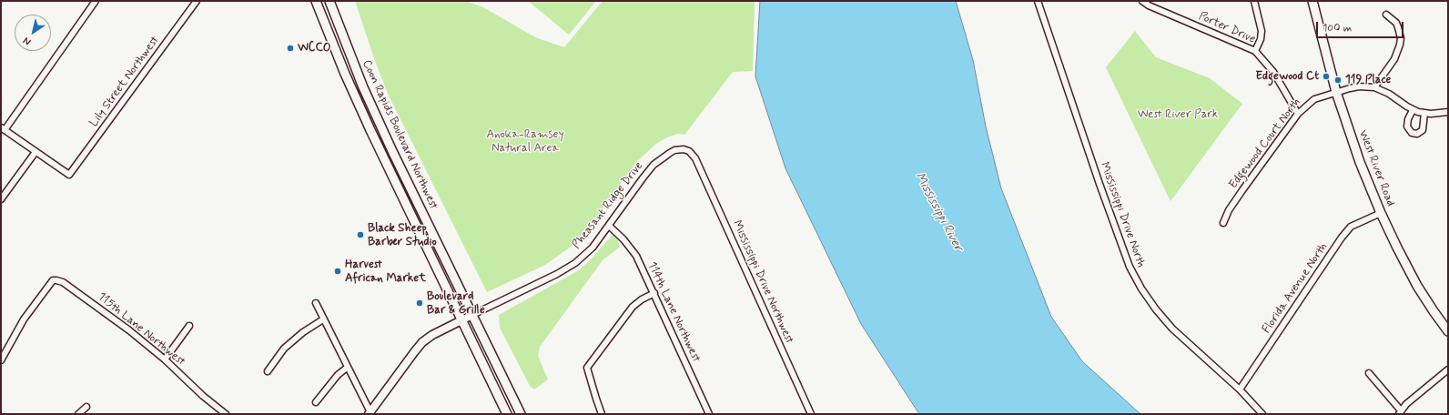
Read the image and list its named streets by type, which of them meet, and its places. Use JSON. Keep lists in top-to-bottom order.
{
  "streets": {
    "main road": ["Coon Rapids Boulevard Northwest", "West River Road"],
    "street": [
      "Porter Drive",
      "Lily Street Northwest",
      "Edgewood Court North",
      "Pheasant Ridge Drive",
      "Mississippi Drive North",
      "Mississippi Drive Northwest",
      "Florida Avenue North",
      "114th Lane Northwest",
      "115th Lane Northwest"
    ]
  },
  "crossings": [
    ["Porter Drive", "Edgewood Court North"],
    ["Coon Rapids Boulevard Northwest", "Pheasant Ridge Drive"],
    ["Edgewood Court North", "West River Road"],
    ["West River Road", "Florida Avenue North"],
    ["Pheasant Ridge Drive", "Mississippi Drive Northwest"],
    ["Pheasant Ridge Drive", "114th Lane Northwest"],
    ["Mississippi Drive North", "Florida Avenue North"]
  ],
  "water": ["Mississippi River"],
  "parks": ["West River Park", "Anoka-Ramsey Natural Area"],
  "places": [
    "WCCO",
    "Edgewood Ct",
    "119 Place",
    "Black Sheep Barber Studio",
    "Harvest African Market",
    "Boulevard Bar & Grille"
  ],
  "scale_bar": "100 m",
  "north": "bottom left"
}
